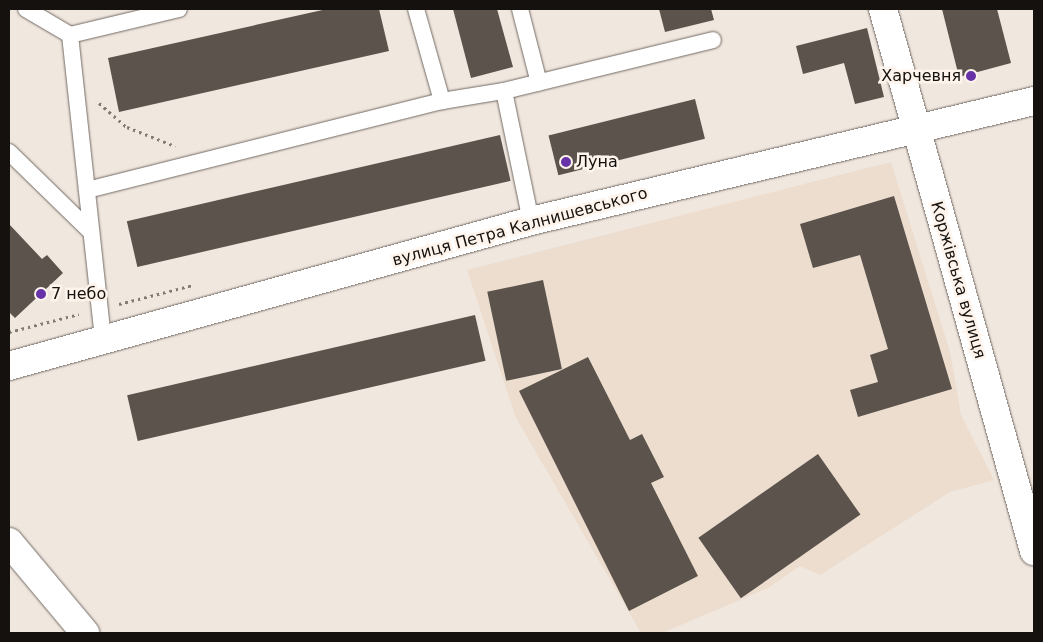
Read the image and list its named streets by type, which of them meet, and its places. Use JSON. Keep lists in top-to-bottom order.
{
  "streets": {
    "street": ["вулиця Петра Калнишевського", "Коржівська вулиця"]
  },
  "crossings": [
    ["вулиця Петра Калнишевського", "Коржівська вулиця"]
  ],
  "places": ["Харчевня", "Луна", "7 небо"]
}
